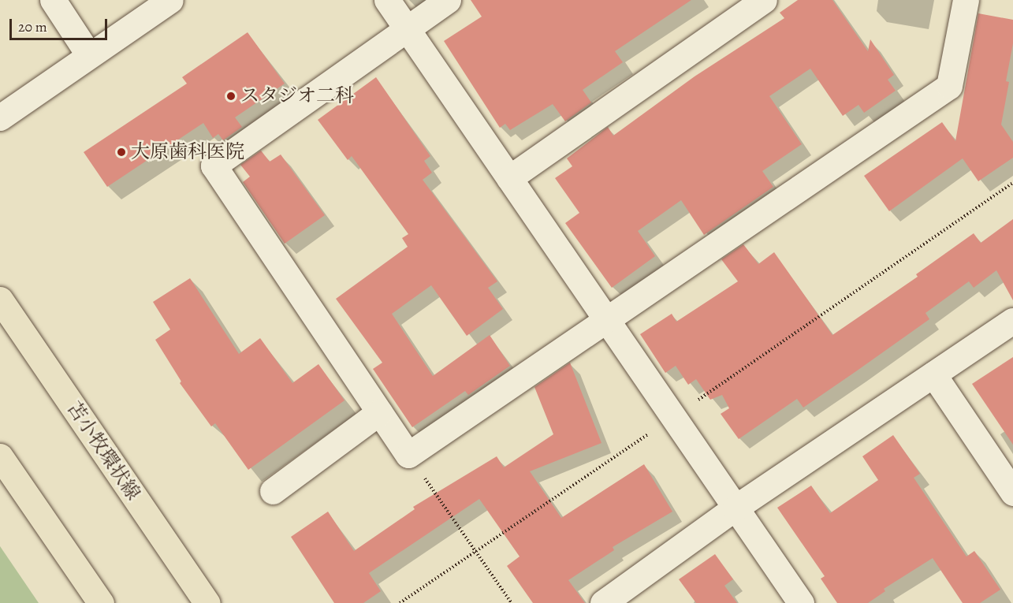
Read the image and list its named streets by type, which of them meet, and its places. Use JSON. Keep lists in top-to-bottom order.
{
  "streets": {
    "main road": ["苫小牧環状線"]
  },
  "places": ["スタジオ二科", "大原歯科医院"],
  "scale_bar": "20 m"
}
